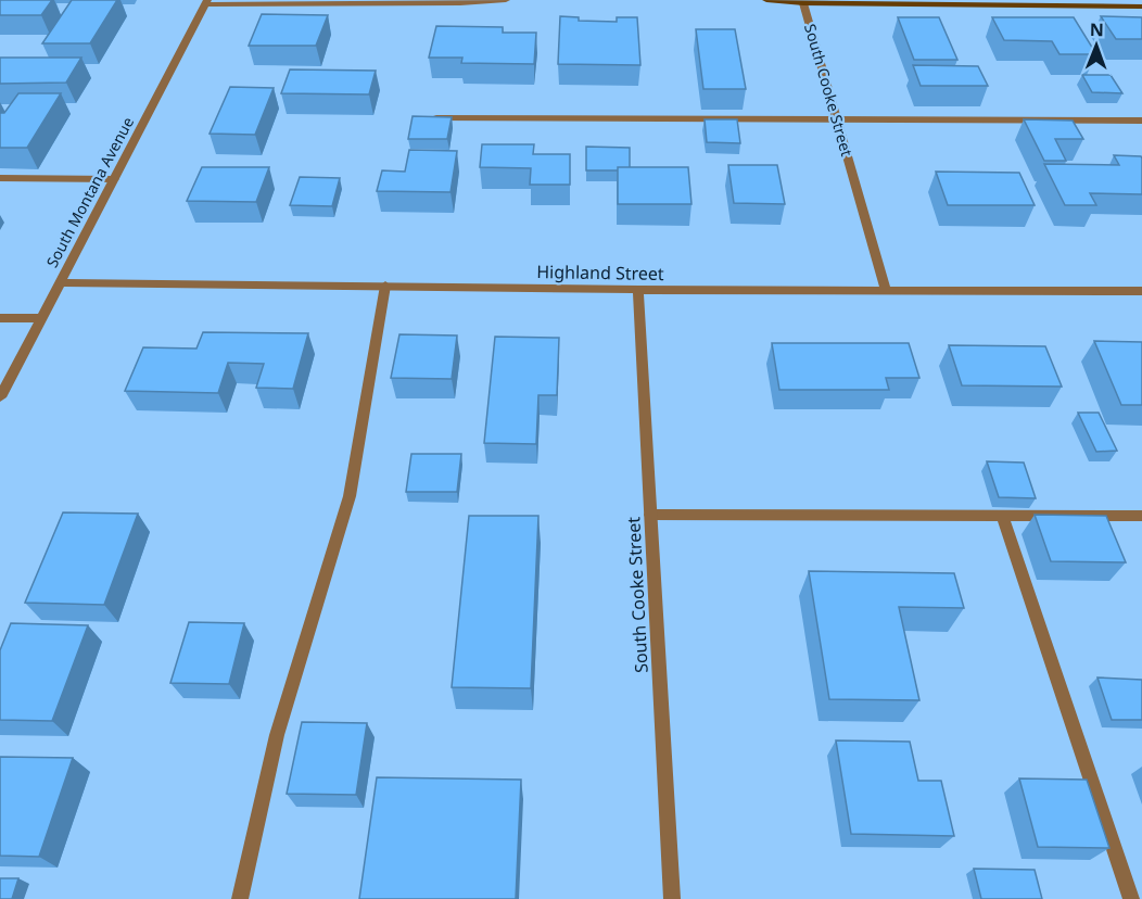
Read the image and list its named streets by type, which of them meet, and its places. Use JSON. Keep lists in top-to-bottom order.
{
  "streets": {
    "street": ["South Cooke Street", "South Montana Avenue", "Highland Street"]
  },
  "crossings": [
    ["South Cooke Street", "Highland Street"],
    ["South Montana Avenue", "Highland Street"]
  ],
  "north": "top"
}
